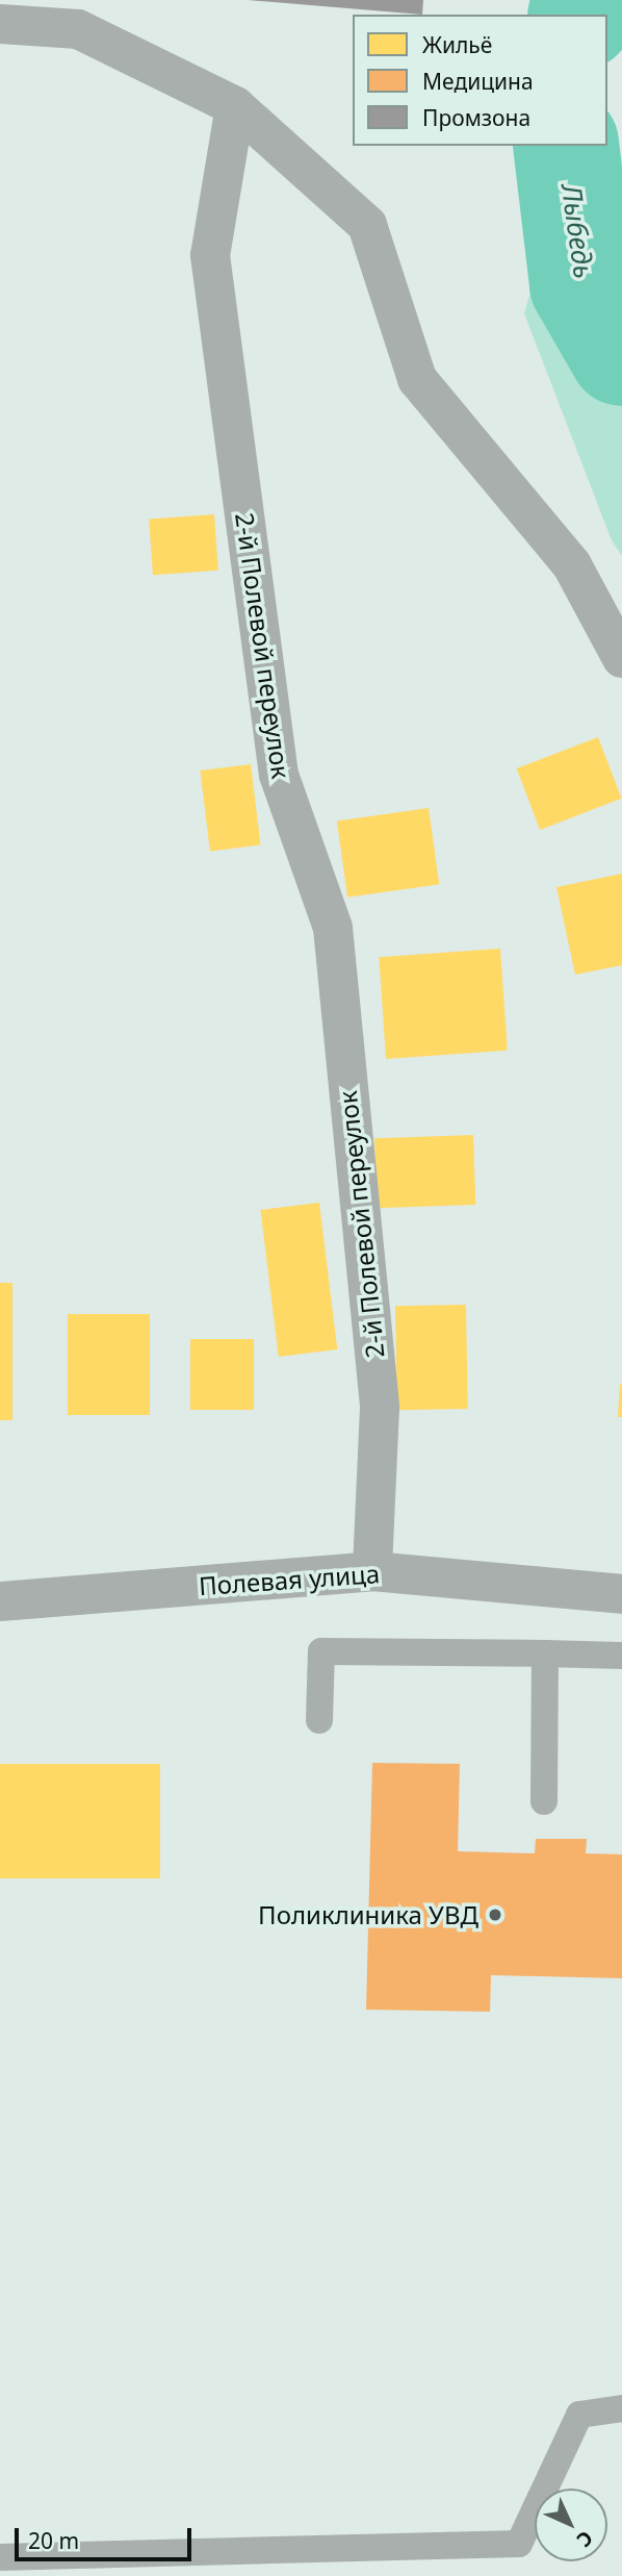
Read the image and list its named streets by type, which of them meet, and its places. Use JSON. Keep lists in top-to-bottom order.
{
  "streets": {
    "street": ["2-й Полевой переулок", "Полевая улица"]
  },
  "crossings": [
    ["2-й Полевой переулок", "Полевая улица"]
  ],
  "water": ["Лыбедь"],
  "places": ["Поликлиника УВД"],
  "legend": ["Жильё", "Медицина", "Промзона"],
  "scale_bar": "20 m",
  "north": "bottom right"
}
